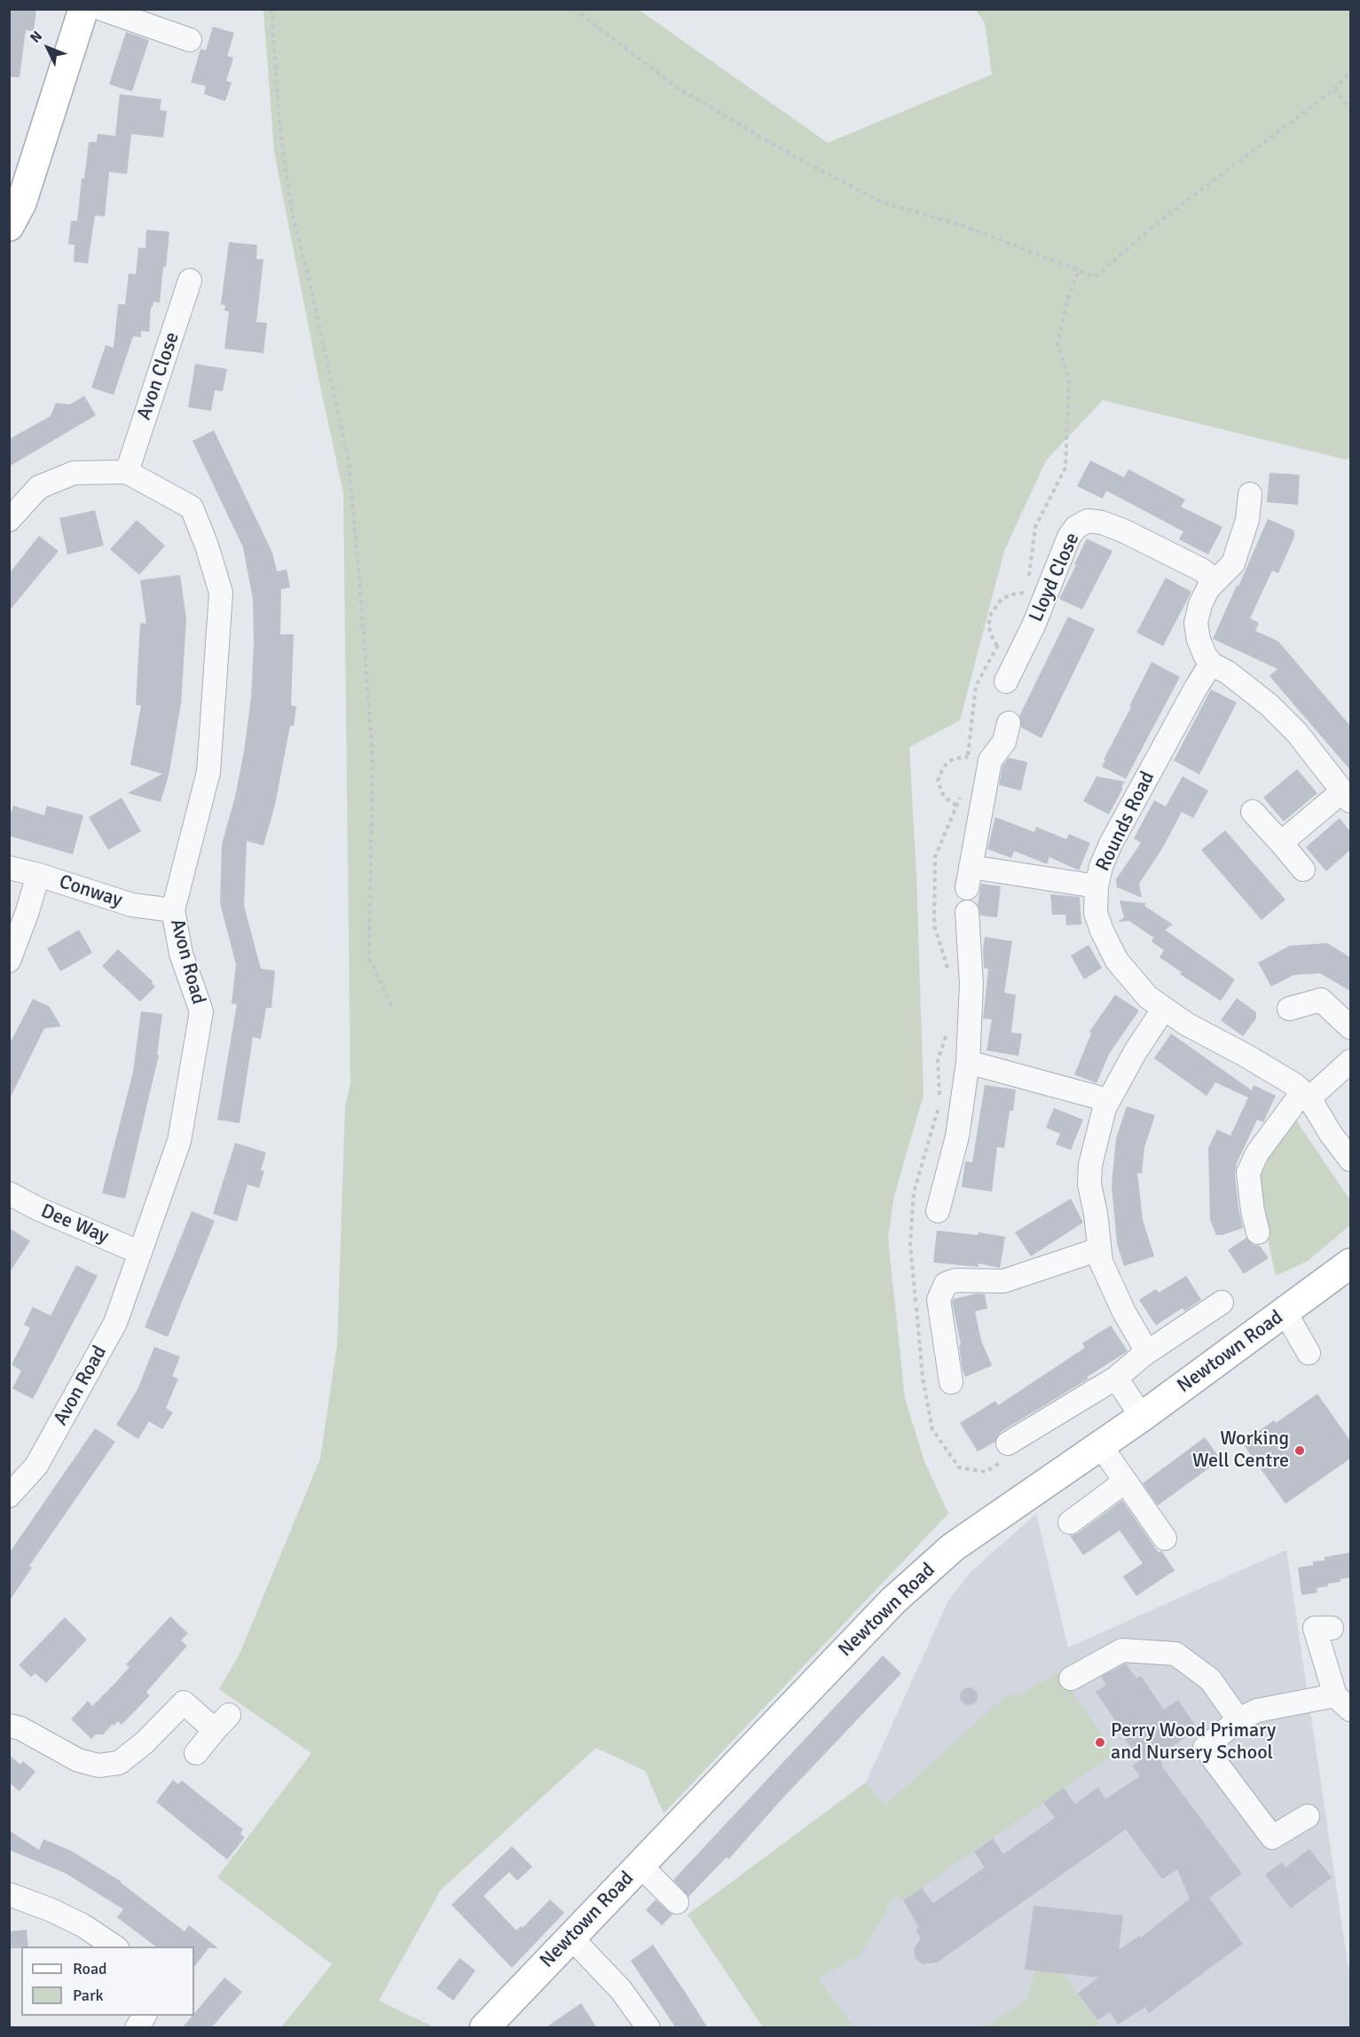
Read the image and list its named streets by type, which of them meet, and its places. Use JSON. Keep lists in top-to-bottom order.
{
  "streets": {
    "main road": ["Newtown Road"],
    "street": [
      "Avon Close",
      "Lloyd Close",
      "Rounds Road",
      "Conway",
      "Avon Road",
      "Dee Way"
    ]
  },
  "crossings": [
    ["Avon Close", "Avon Road"],
    ["Conway", "Avon Road"],
    ["Avon Road", "Dee Way"]
  ],
  "places": ["Working Well Centre", "Perry Wood Primary and Nursery School"],
  "legend": ["Road", "Park"],
  "north": "top left"
}
